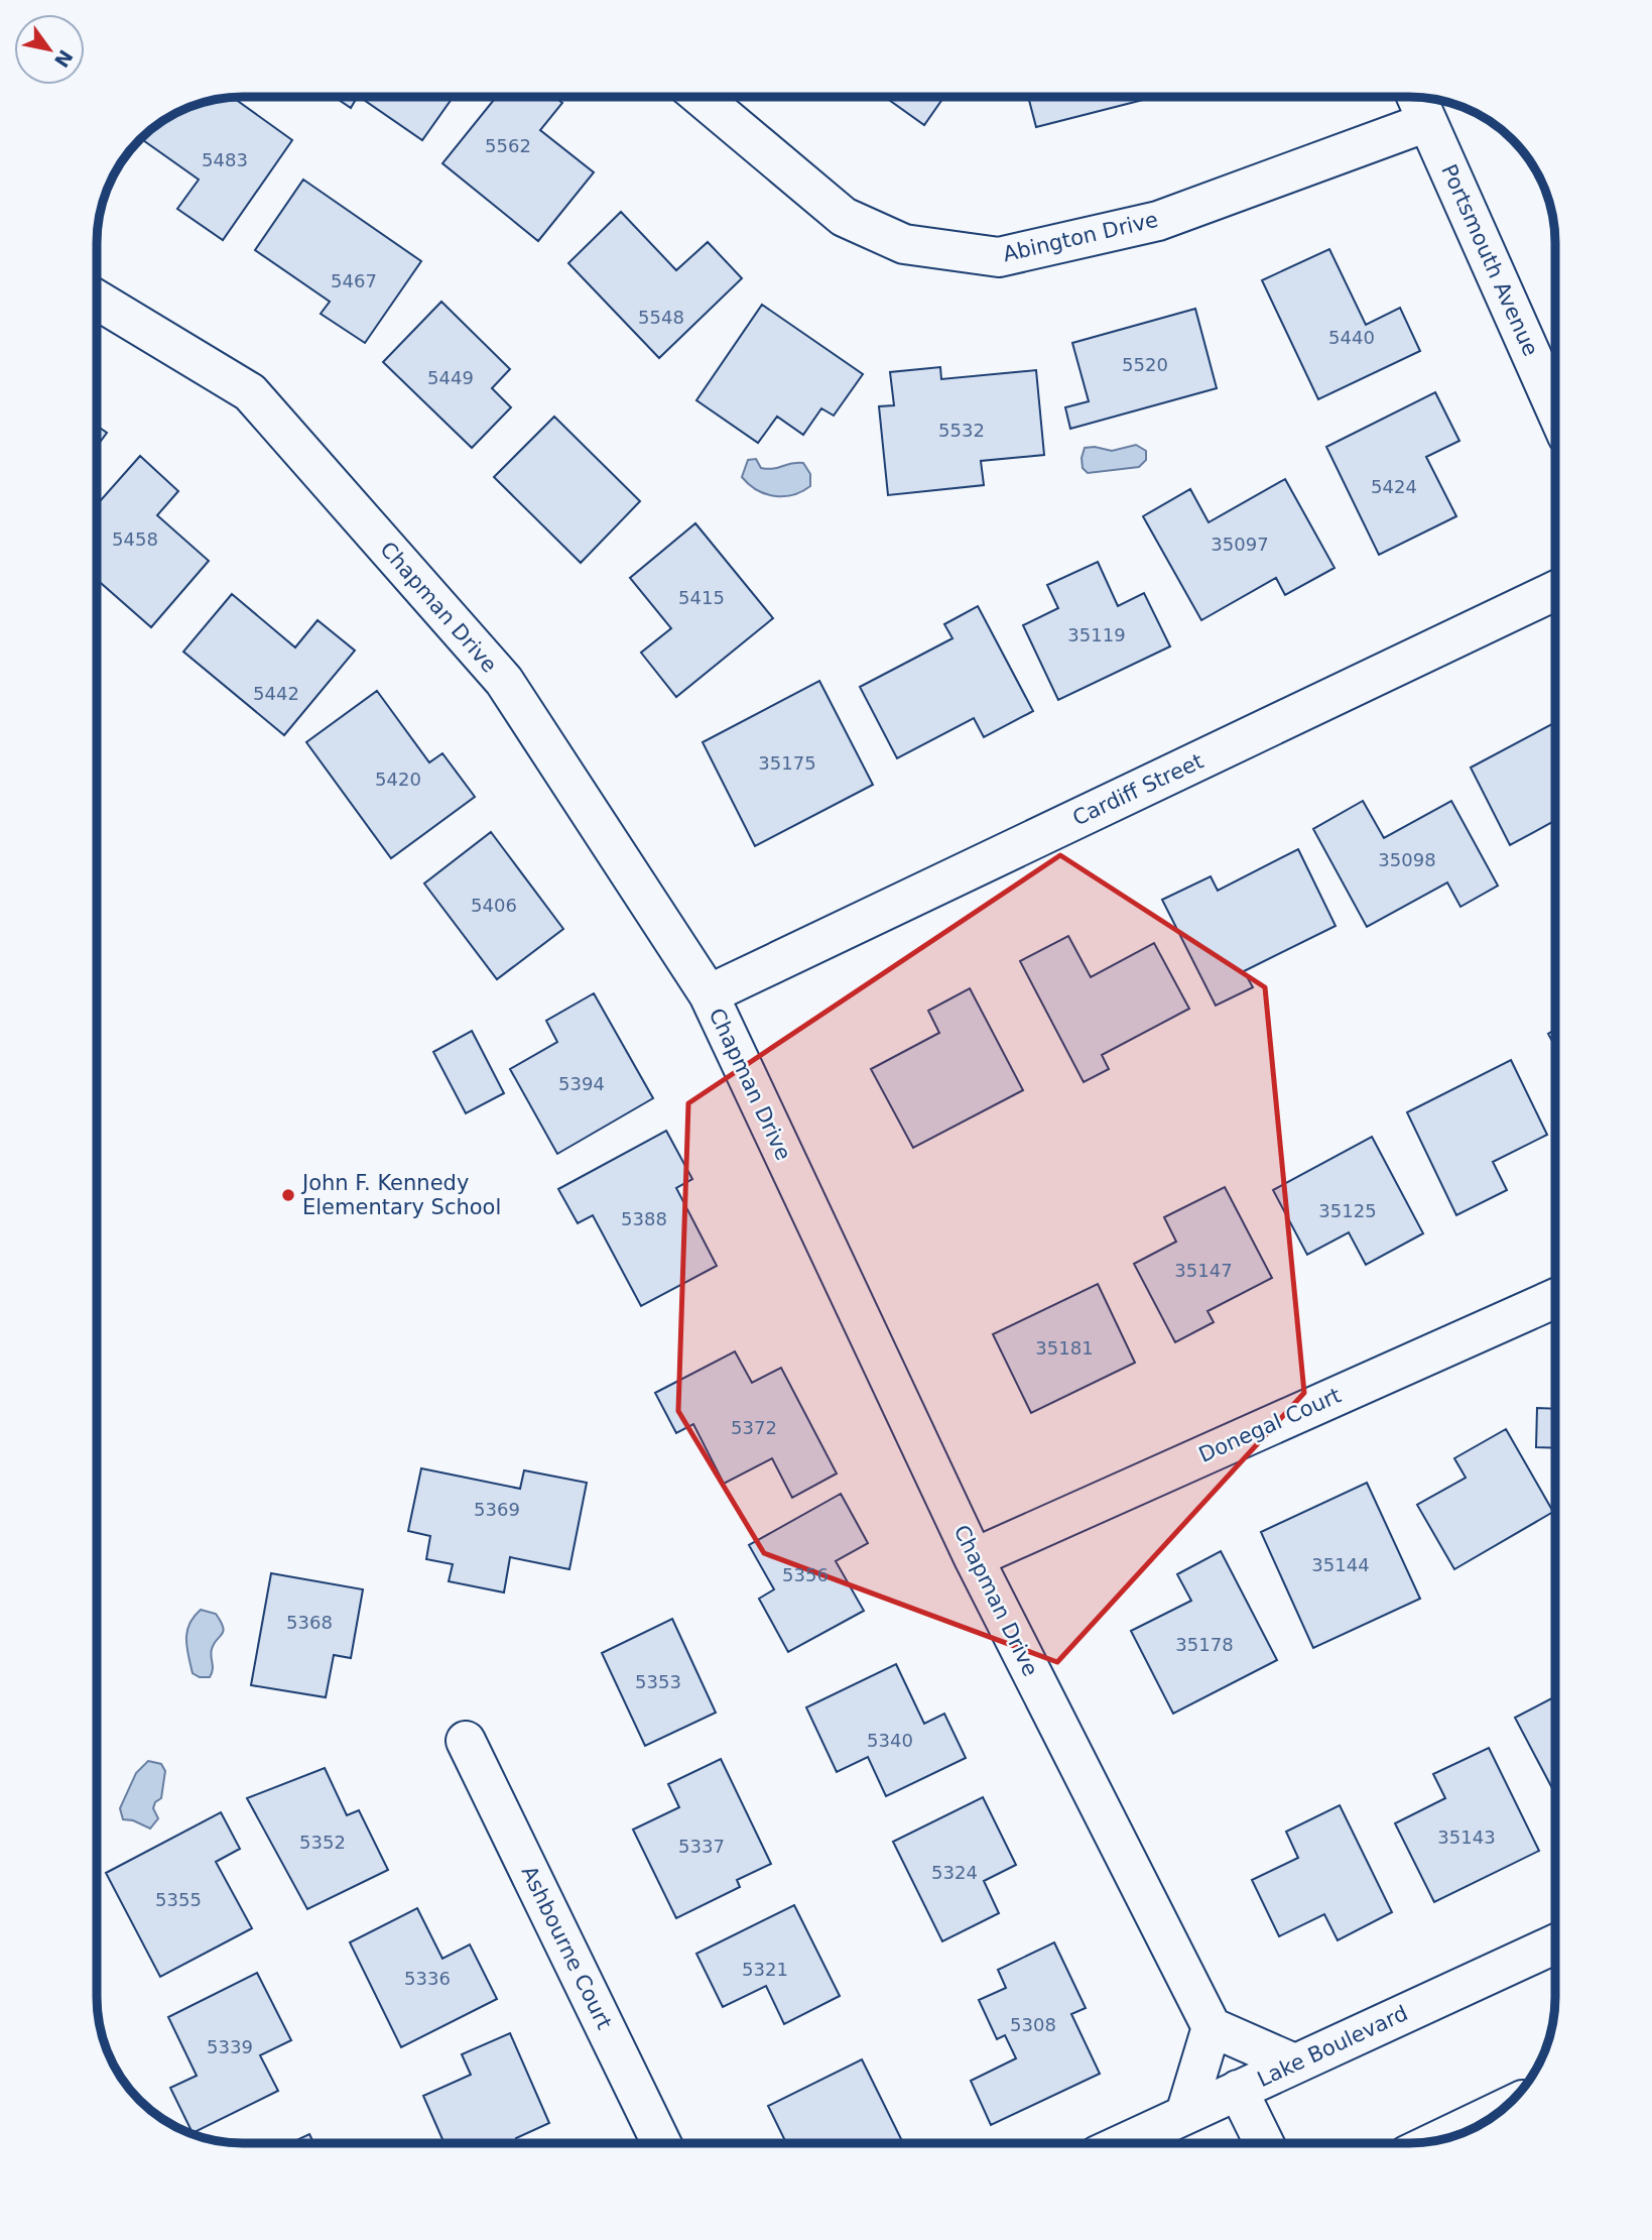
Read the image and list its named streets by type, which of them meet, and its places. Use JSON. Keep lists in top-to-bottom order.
{
  "streets": {
    "street": [
      "Abington Drive",
      "Portsmouth Avenue",
      "Chapman Drive",
      "Cardiff Street",
      "Donegal Court",
      "Ashbourne Court",
      "Lake Boulevard"
    ]
  },
  "crossings": [
    ["Abington Drive", "Portsmouth Avenue"],
    ["Chapman Drive", "Cardiff Street"],
    ["Chapman Drive", "Donegal Court"]
  ],
  "places": ["John F. Kennedy Elementary School"],
  "house_numbers": [
    "5562",
    "5483",
    "5467",
    "5548",
    "5440",
    "5520",
    "5449",
    "5532",
    "5424",
    "5458",
    "35097",
    "5415",
    "35119",
    "5442",
    "35175",
    "5420",
    "35098",
    "5406",
    "5394",
    "35125",
    "5388",
    "35147",
    "35181",
    "5372",
    "5369",
    "35144",
    "5356",
    "5368",
    "35178",
    "5353",
    "5340",
    "35143",
    "5352",
    "5337",
    "5324",
    "5355",
    "5321",
    "5336",
    "5308",
    "5339"
  ],
  "north": "bottom right"
}
